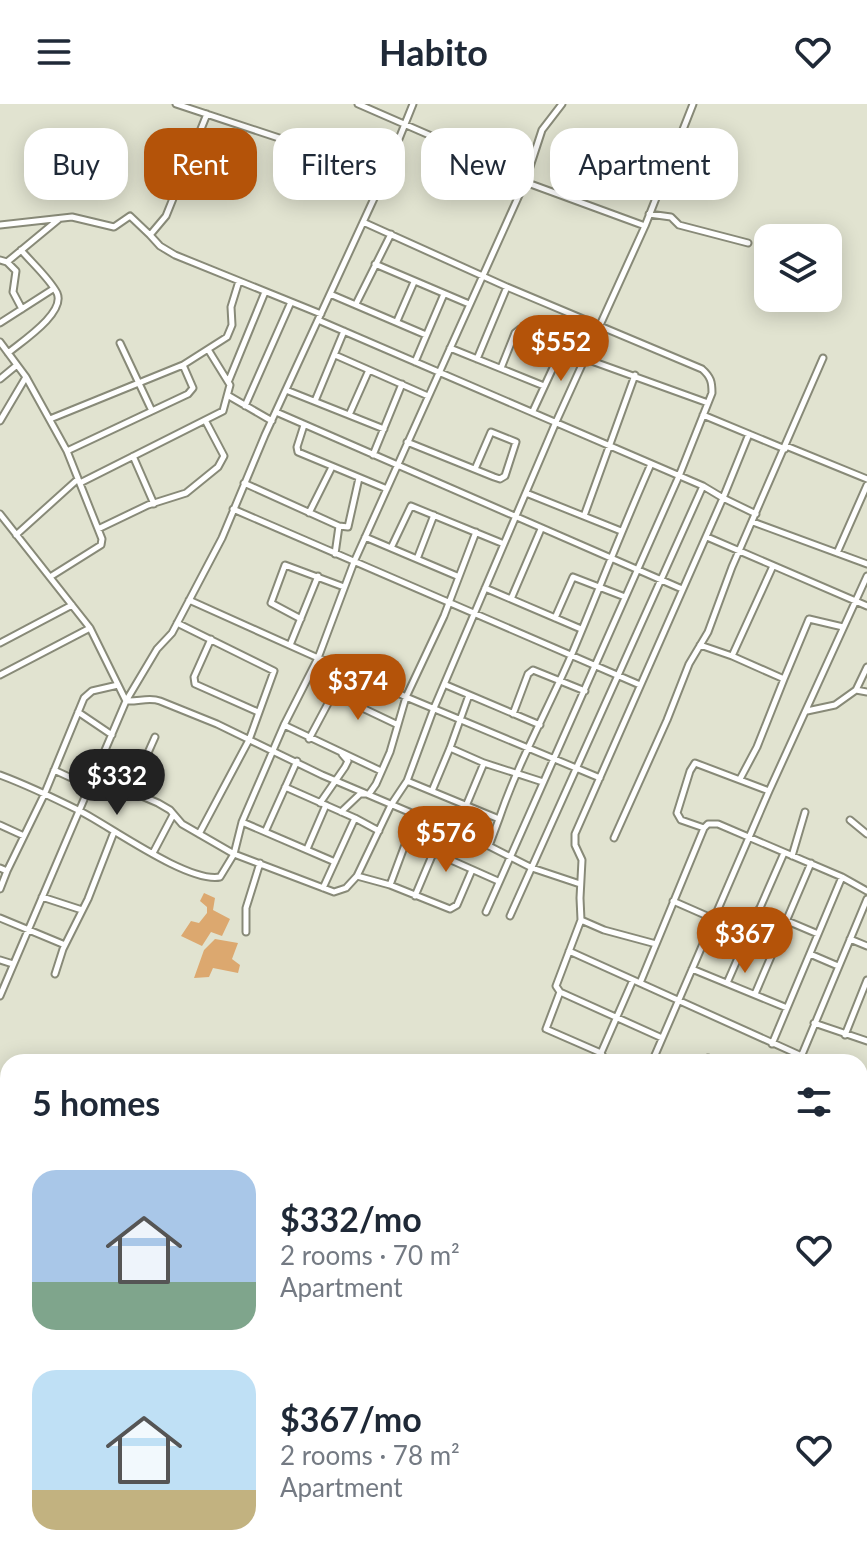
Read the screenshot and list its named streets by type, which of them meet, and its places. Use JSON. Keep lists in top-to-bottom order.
{
  "page": {
    "header": "Habito",
    "chip": [
      "Buy",
      "Rent",
      "Filters",
      "New",
      "Apartment"
    ],
    "price": [
      "$552",
      "$374",
      "$332",
      "$576",
      "$367"
    ],
    "heading": "5 homes",
    "list": [
      {
        "name": "$332/mo",
        "note": "2 rooms · 70 m² · Apartment"
      },
      {
        "name": "$367/mo",
        "note": "2 rooms · 78 m² · Apartment"
      }
    ]
  }
}
